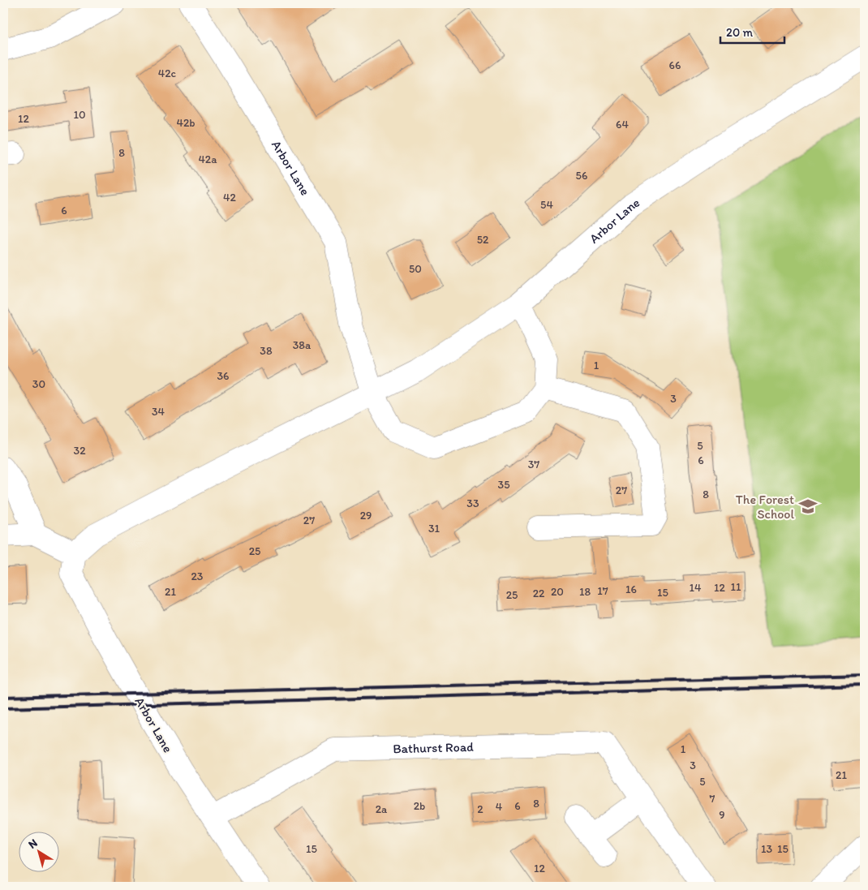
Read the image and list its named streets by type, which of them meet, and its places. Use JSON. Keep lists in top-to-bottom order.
{
  "streets": {
    "street": ["Arbor Lane", "Bathurst Road"]
  },
  "crossings": [
    ["Arbor Lane", "Bathurst Road"]
  ],
  "places": {
    "school or university": ["The Forest School"]
  },
  "house_numbers": [
    "66",
    "42c",
    "10",
    "12",
    "42b",
    "64",
    "8",
    "42a",
    "56",
    "42",
    "54",
    "6",
    "52",
    "50",
    "38a",
    "38",
    "1",
    "36",
    "30",
    "3",
    "34",
    "5",
    "32",
    "6",
    "37",
    "35",
    "27",
    "8",
    "33",
    "29",
    "27",
    "31",
    "25",
    "23",
    "11",
    "14",
    "12",
    "16",
    "17",
    "21",
    "20",
    "18",
    "15",
    "22",
    "25",
    "1",
    "3",
    "21",
    "5",
    "7",
    "8",
    "2b",
    "6",
    "4",
    "2a",
    "2",
    "9",
    "15",
    "13",
    "15",
    "12"
  ],
  "scale_bar": "20 m",
  "north": "top left"
}
